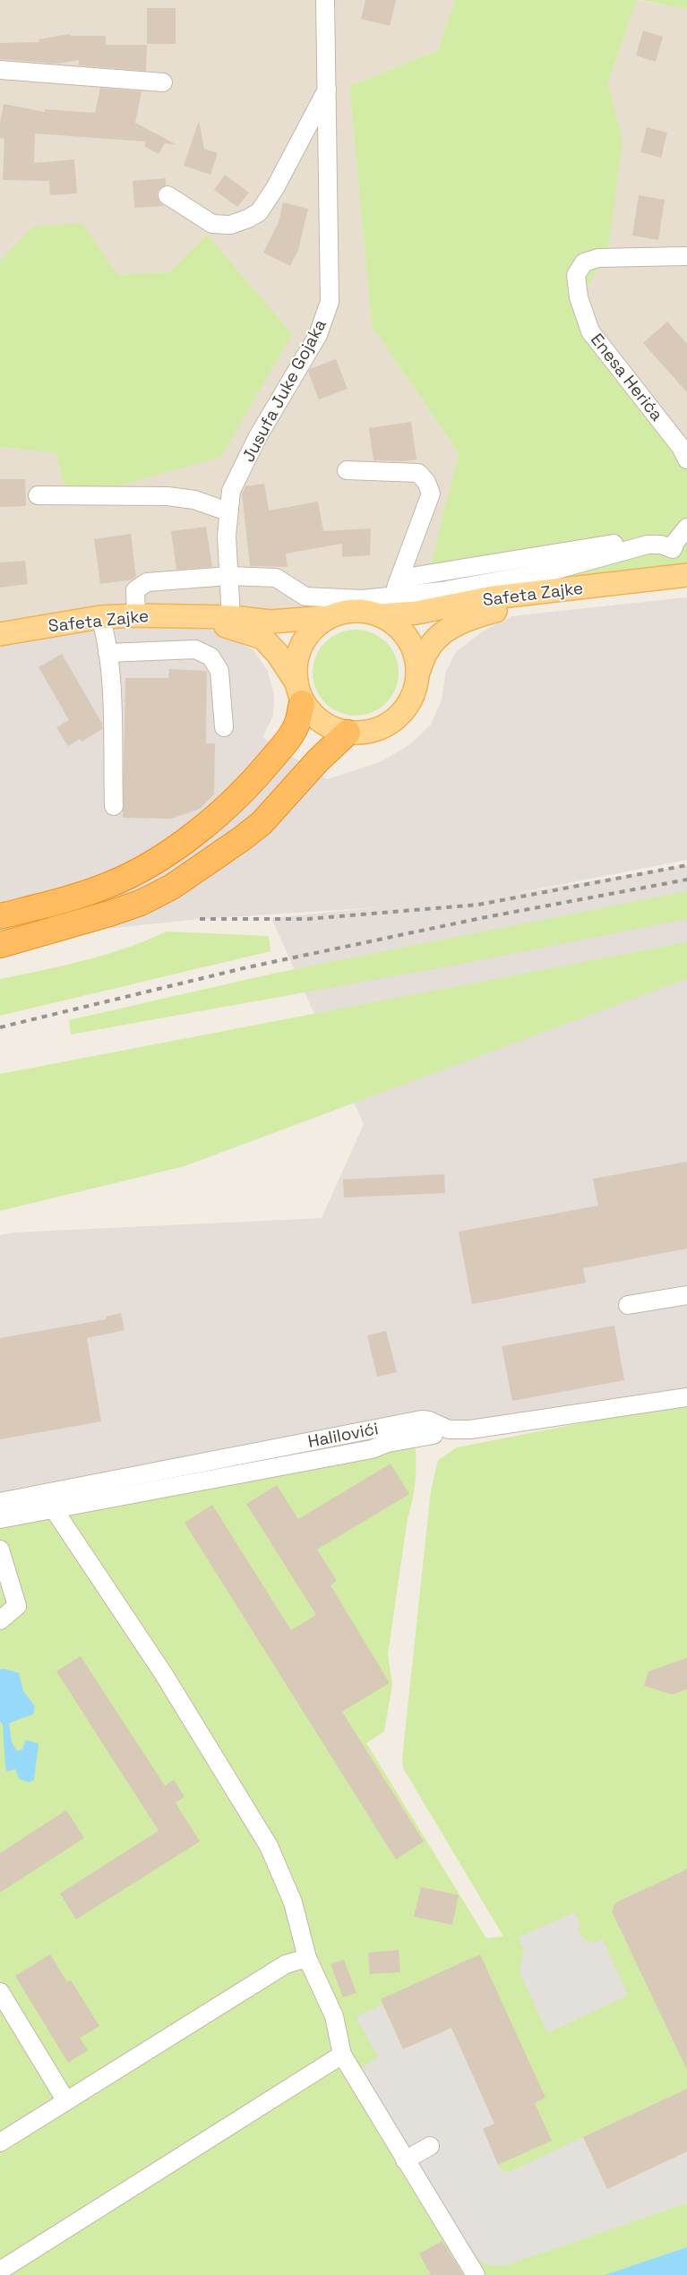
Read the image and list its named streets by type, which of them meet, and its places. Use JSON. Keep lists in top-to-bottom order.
{
  "streets": {
    "main road": ["Safeta Zajke"],
    "street": ["Enesa Herića", "Jusufa Juke Gojaka", "Halilovići"]
  },
  "crossings": [
    ["Jusufa Juke Gojaka", "Safeta Zajke"]
  ]
}
